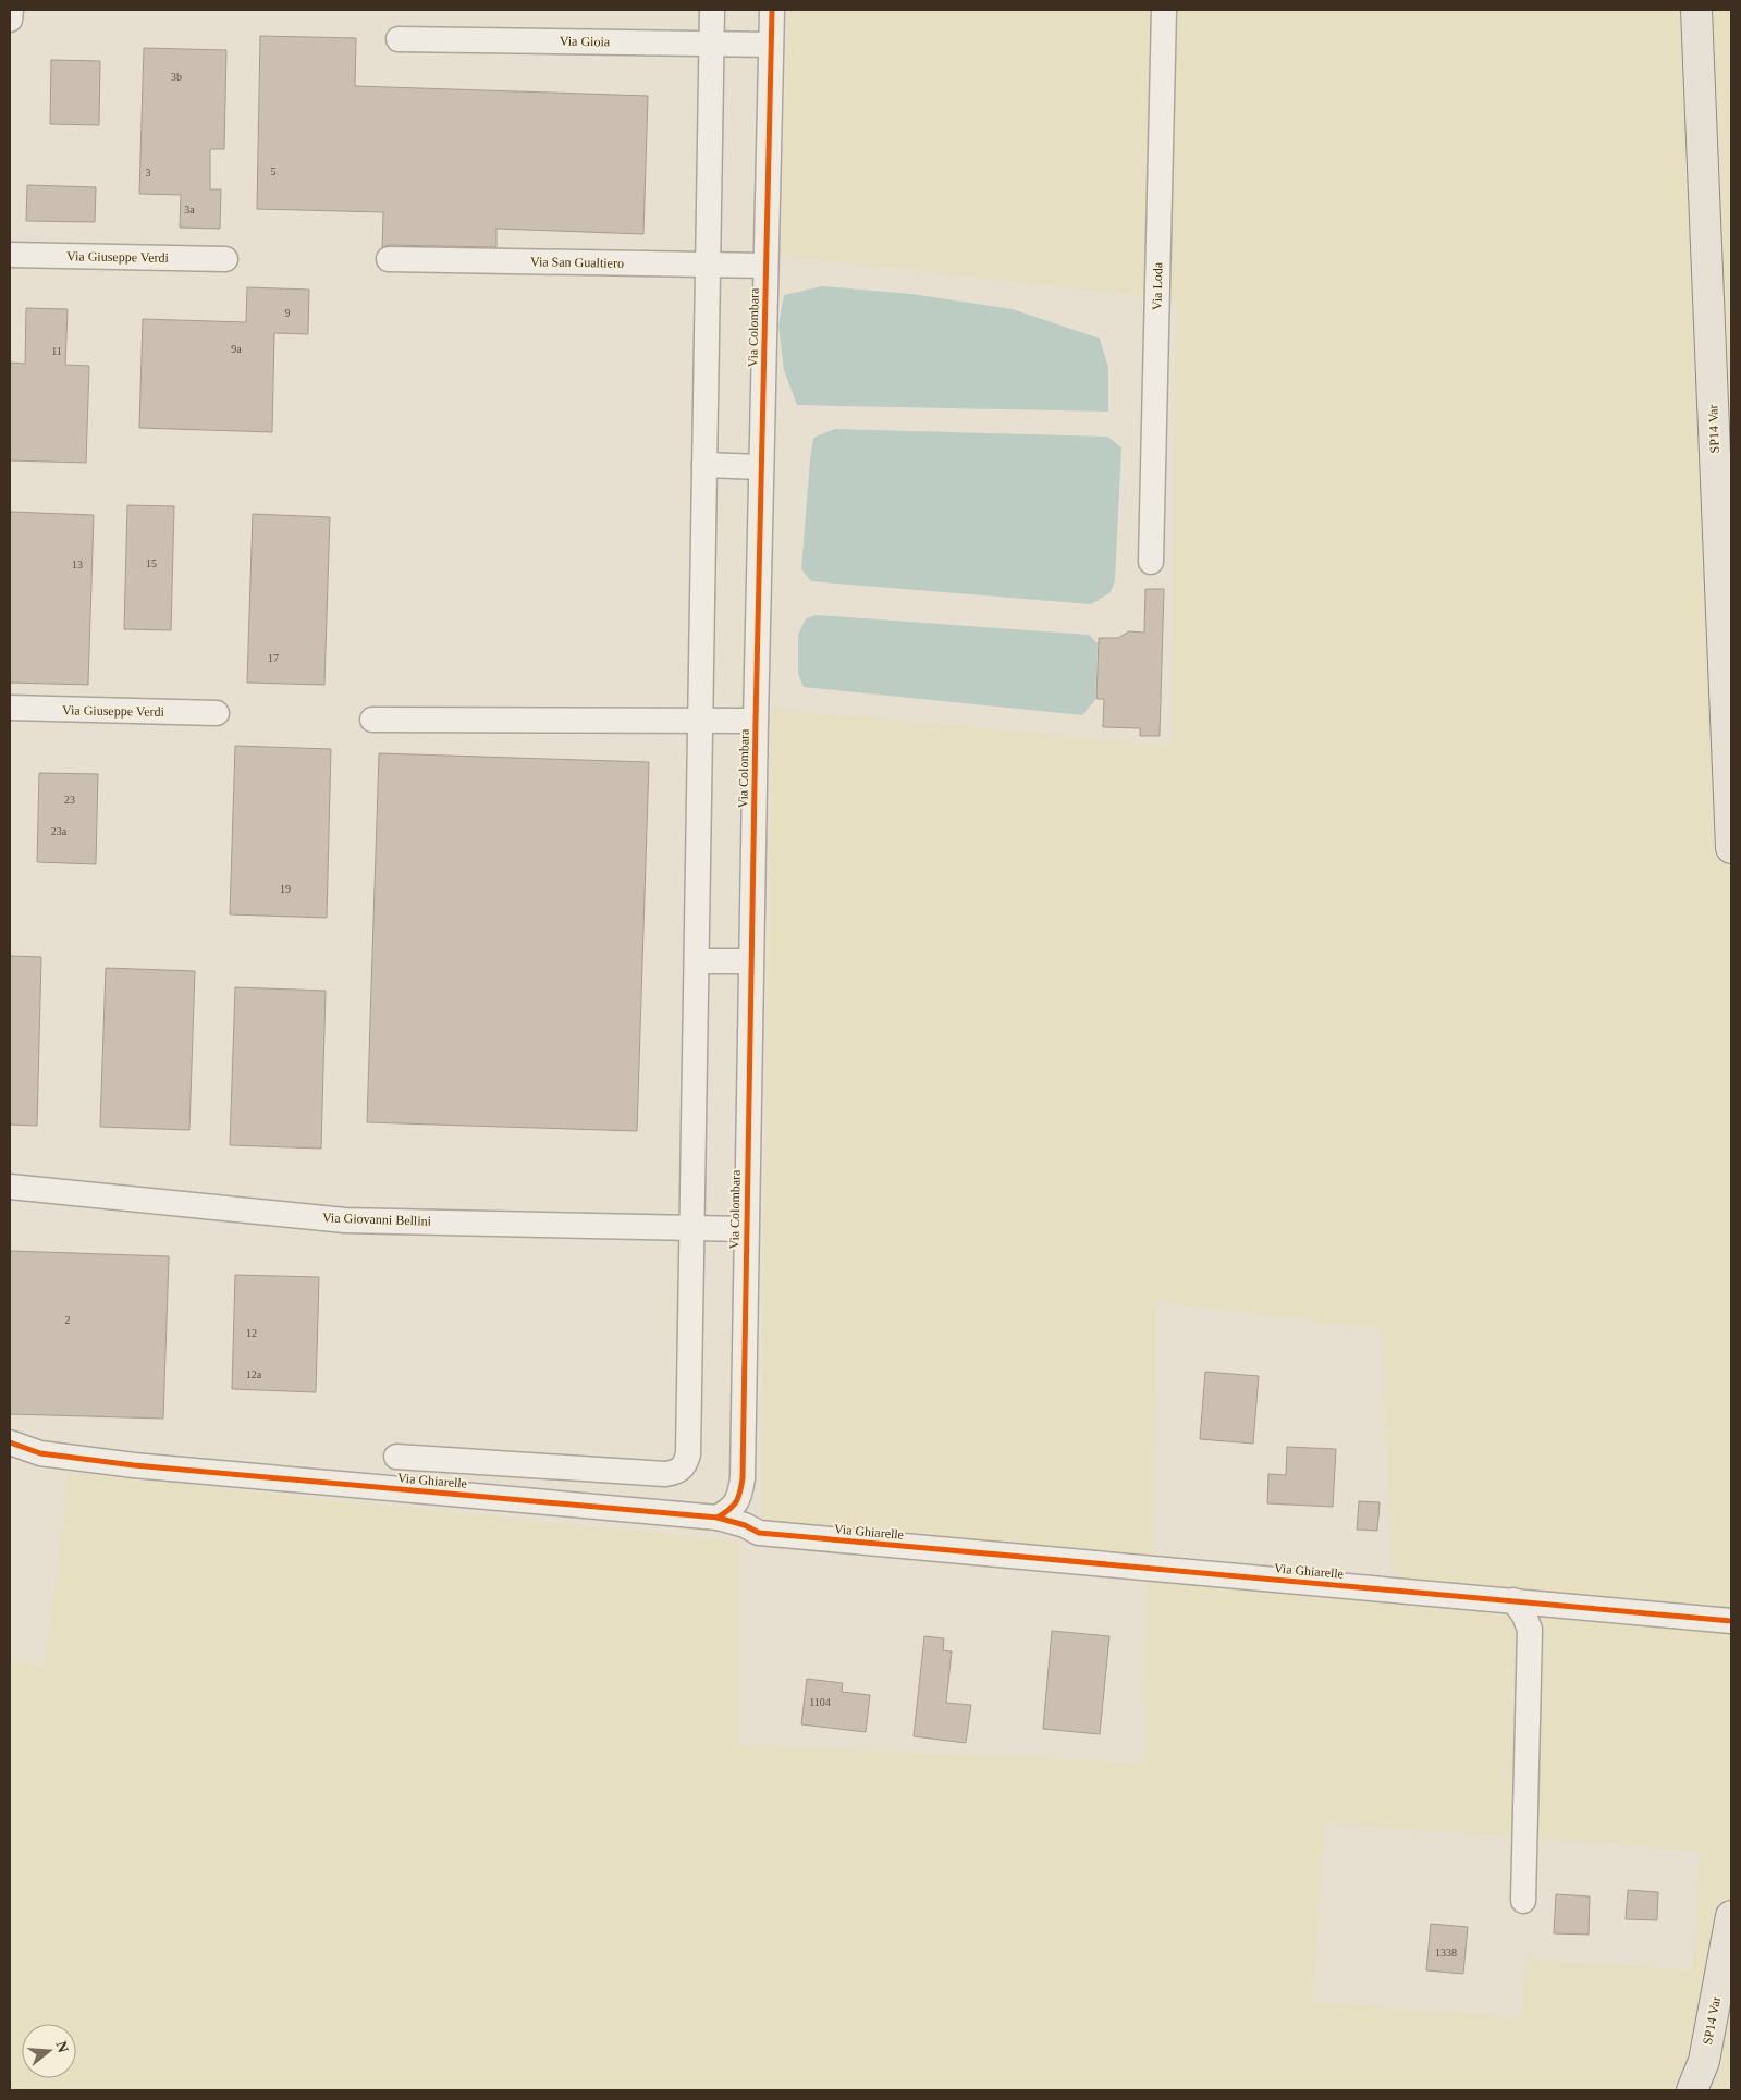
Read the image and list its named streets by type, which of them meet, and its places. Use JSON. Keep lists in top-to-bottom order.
{
  "streets": {
    "main road": ["SP14 Var"],
    "street": [
      "Via Gioia",
      "Via Giuseppe Verdi",
      "Via San Gualtiero",
      "Via Loda",
      "Via Colombara",
      "Via Giovanni Bellini",
      "Via Ghiarelle"
    ]
  },
  "crossings": [
    ["Via Gioia", "Via Colombara"],
    ["Via San Gualtiero", "Via Colombara"],
    ["Via Colombara", "Via Giovanni Bellini"],
    ["Via Colombara", "Via Ghiarelle"]
  ],
  "house_numbers": [
    "3b",
    "5",
    "3",
    "3a",
    "9",
    "9a",
    "11",
    "15",
    "13",
    "17",
    "23",
    "23a",
    "19",
    "2",
    "12",
    "12a",
    "1104",
    "1338"
  ],
  "north": "right"
}
